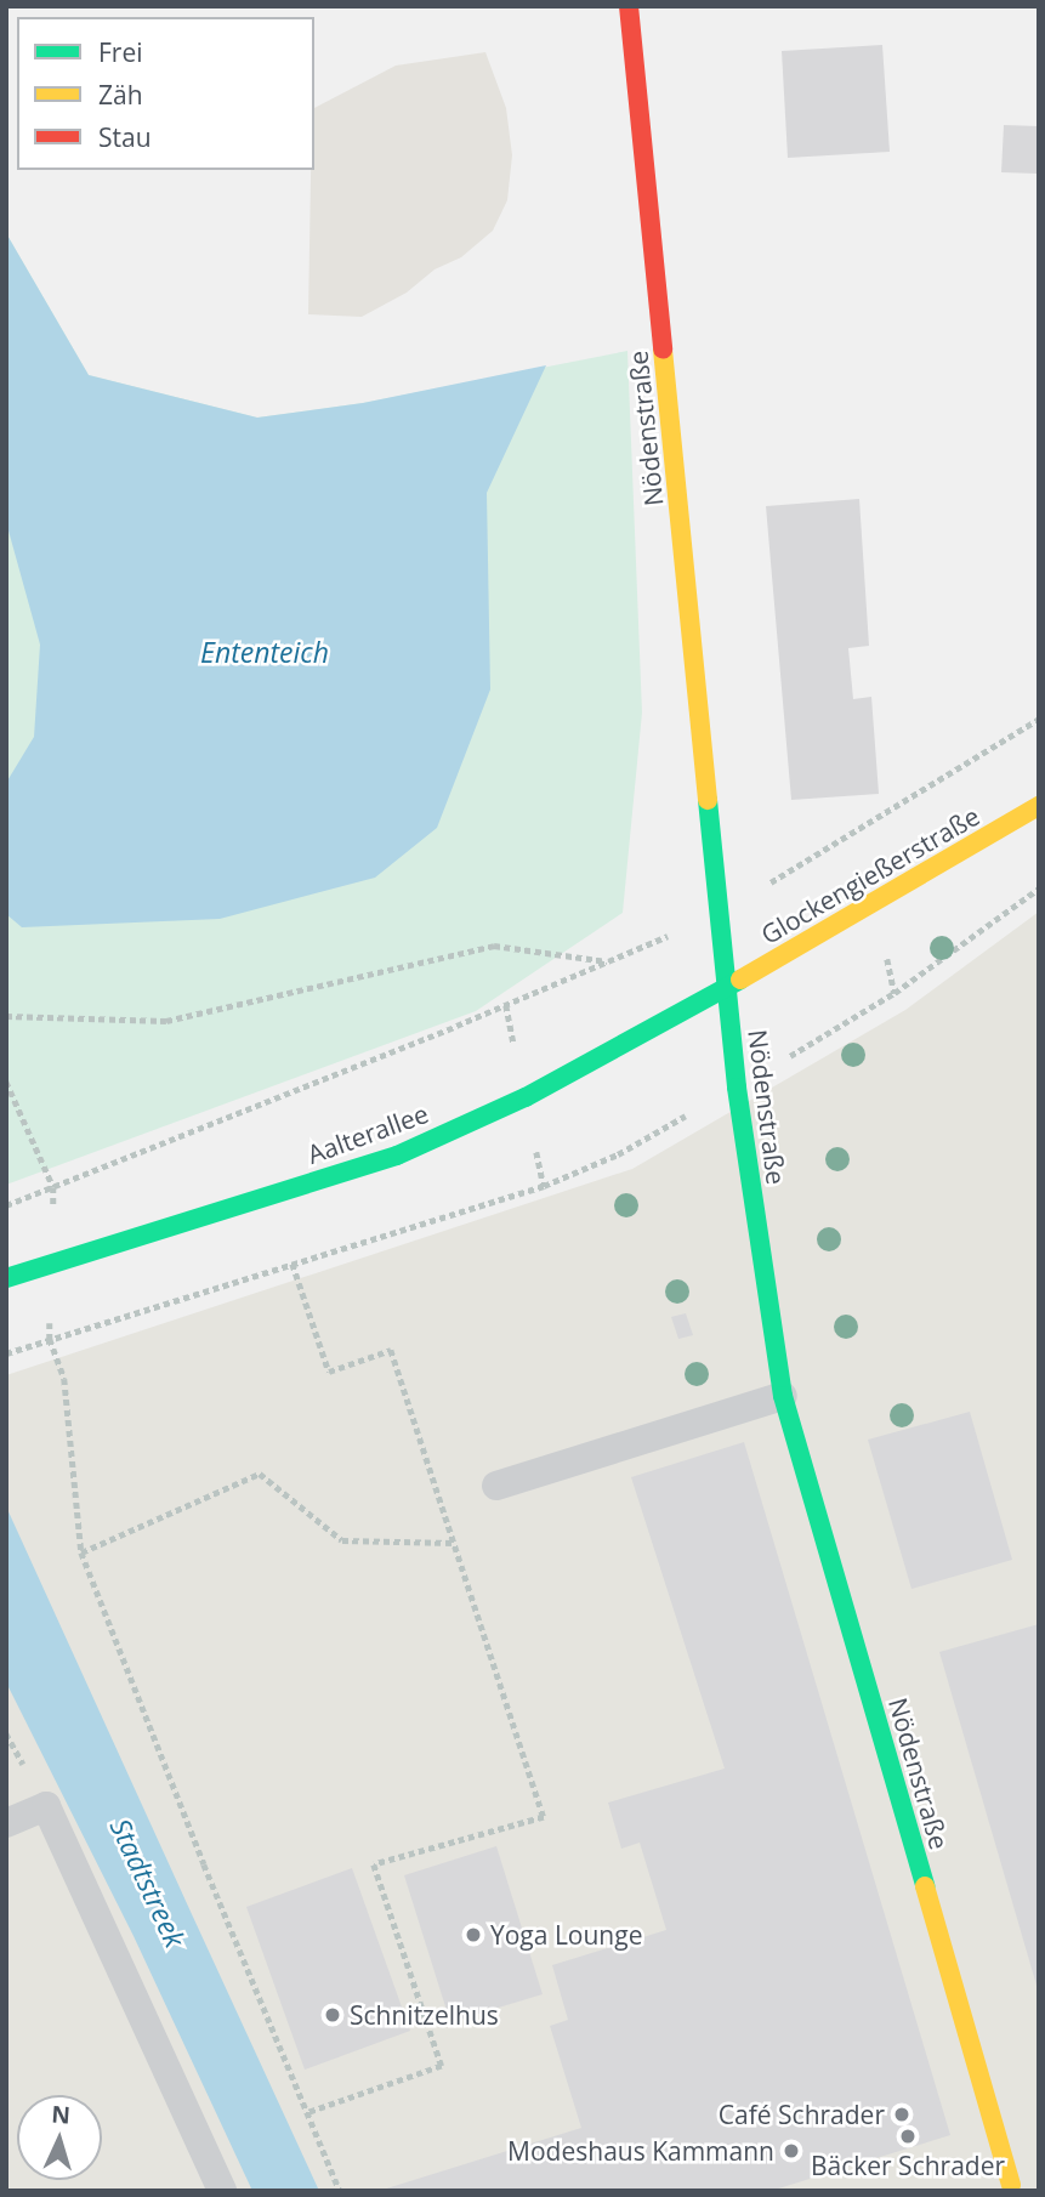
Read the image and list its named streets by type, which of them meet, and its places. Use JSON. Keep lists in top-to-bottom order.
{
  "streets": {
    "street": ["Nödenstraße", "Glockengießerstraße", "Aalterallee"]
  },
  "crossings": [
    ["Nödenstraße", "Glockengießerstraße"],
    ["Nödenstraße", "Aalterallee"],
    ["Glockengießerstraße", "Aalterallee"]
  ],
  "water": ["Ententeich", "Stadtstreek"],
  "places": [
    "Yoga Lounge",
    "Schnitzelhus",
    "Café Schrader",
    "Bäcker Schrader",
    "Modeshaus Kammann"
  ],
  "legend": ["Frei", "Zäh", "Stau"],
  "north": "top"
}
